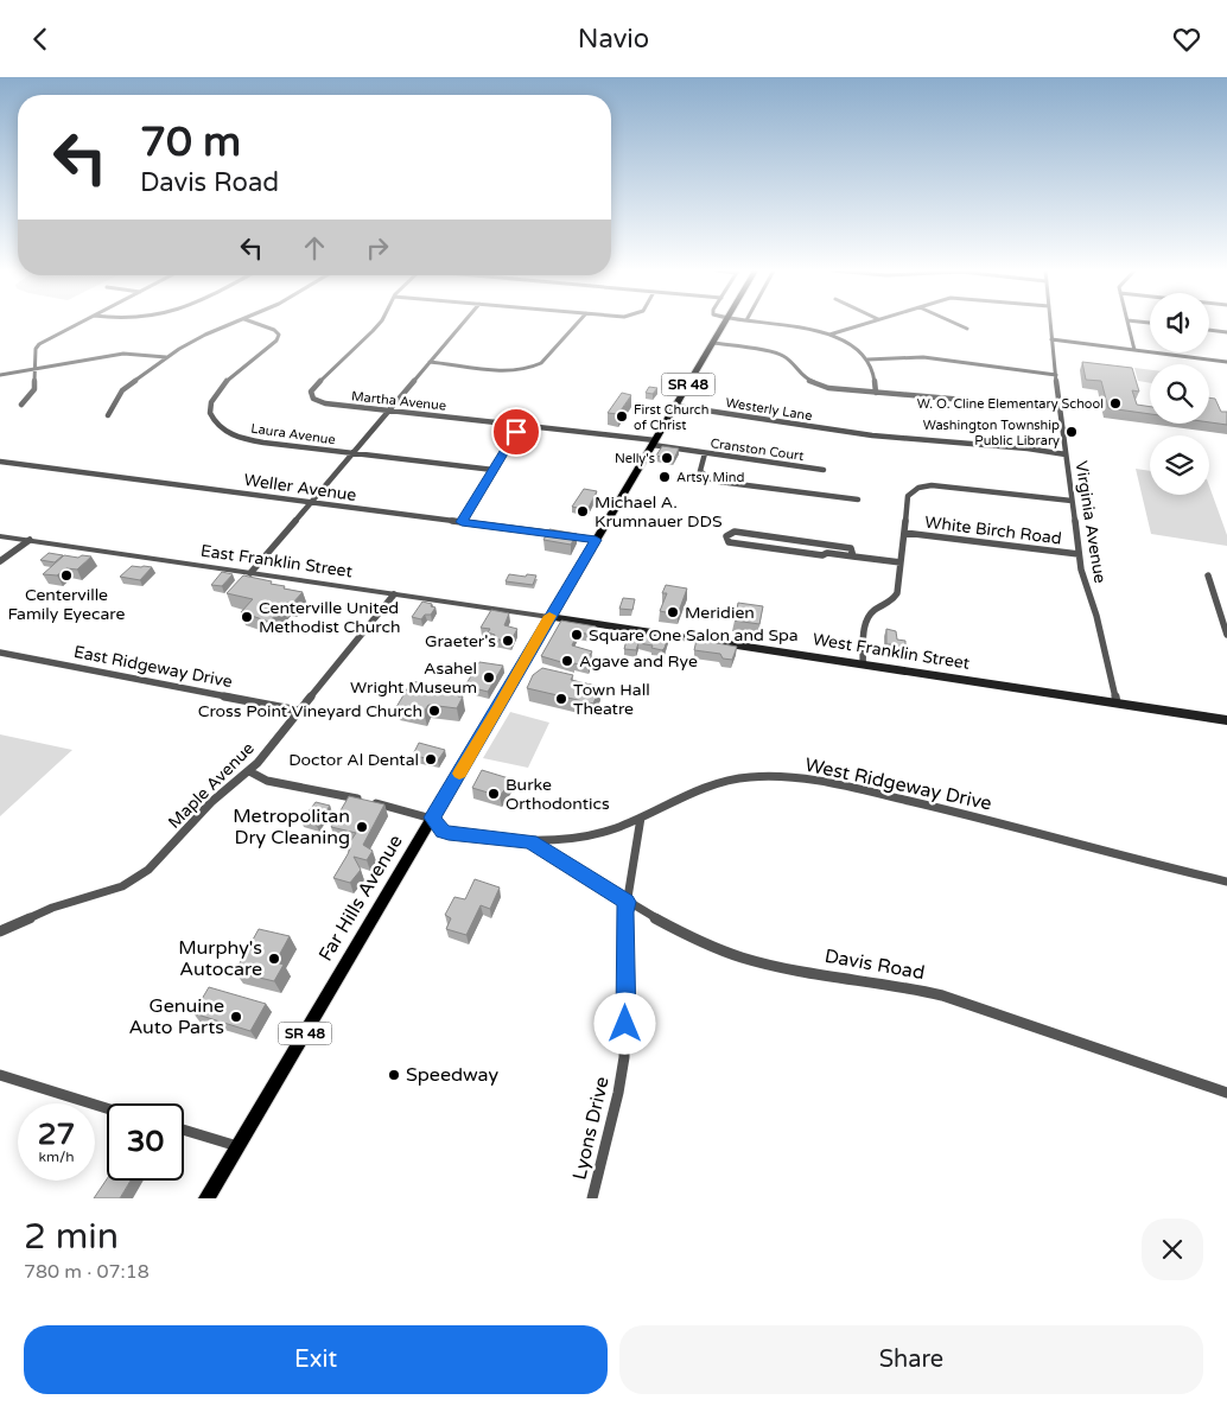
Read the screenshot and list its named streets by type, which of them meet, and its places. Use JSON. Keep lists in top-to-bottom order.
{
  "streets": {
    "main road": ["SR 48", "West Franklin Street", "Far Hills Avenue"],
    "street": [
      "Martha Avenue",
      "Westerly Lane",
      "Laura Avenue",
      "Cranston Court",
      "Weller Avenue",
      "Virginia Avenue",
      "White Birch Road",
      "East Franklin Street",
      "East Ridgeway Drive",
      "West Ridgeway Drive",
      "Maple Avenue",
      "Davis Road",
      "Lyons Drive"
    ]
  },
  "crossings": [
    ["SR 48", "Martha Avenue"],
    ["SR 48", "Westerly Lane"],
    ["SR 48", "Cranston Court"],
    ["SR 48", "Weller Avenue"],
    ["SR 48", "East Franklin Street"],
    ["SR 48", "West Franklin Street"],
    ["SR 48", "Far Hills Avenue"],
    ["Martha Avenue", "Cranston Court"],
    ["Westerly Lane", "Virginia Avenue"],
    ["Virginia Avenue", "White Birch Road"],
    ["Virginia Avenue", "West Franklin Street"],
    ["East Franklin Street", "West Franklin Street"],
    ["East Franklin Street", "Maple Avenue"],
    ["East Franklin Street", "Far Hills Avenue"],
    ["West Franklin Street", "Far Hills Avenue"],
    ["East Ridgeway Drive", "Maple Avenue"],
    ["West Ridgeway Drive", "Far Hills Avenue"],
    ["West Ridgeway Drive", "Davis Road"],
    ["West Ridgeway Drive", "Lyons Drive"],
    ["Davis Road", "Lyons Drive"]
  ],
  "places": [
    "W. O. Cline Elementary School",
    "First Church of Christ",
    "Washington Township Public Library",
    "Nelly's",
    "Artsy Mind",
    "Michael A. Krumnauer DDS",
    "Centerville Family Eyecare",
    "Meridien",
    "Centerville United Methodist Church",
    "Square One Salon and Spa",
    "Graeter's",
    "Agave and Rye",
    "Asahel Wright Museum",
    "Town Hall Theatre",
    "Cross Point Vineyard Church",
    "Doctor Al Dental",
    "Burke Orthodontics",
    "Metropolitan Dry Cleaning",
    "Murphy's Autocare",
    "Genuine Auto Parts",
    "Speedway"
  ],
  "page": {
    "header": "Navio",
    "turn": ["70 m", "Davis Road"],
    "speed": "27 km/h",
    "limit": "30",
    "heading": ["2 min", "780 m · 07:18"],
    "buttons": ["Exit", "Share"]
  }
}
